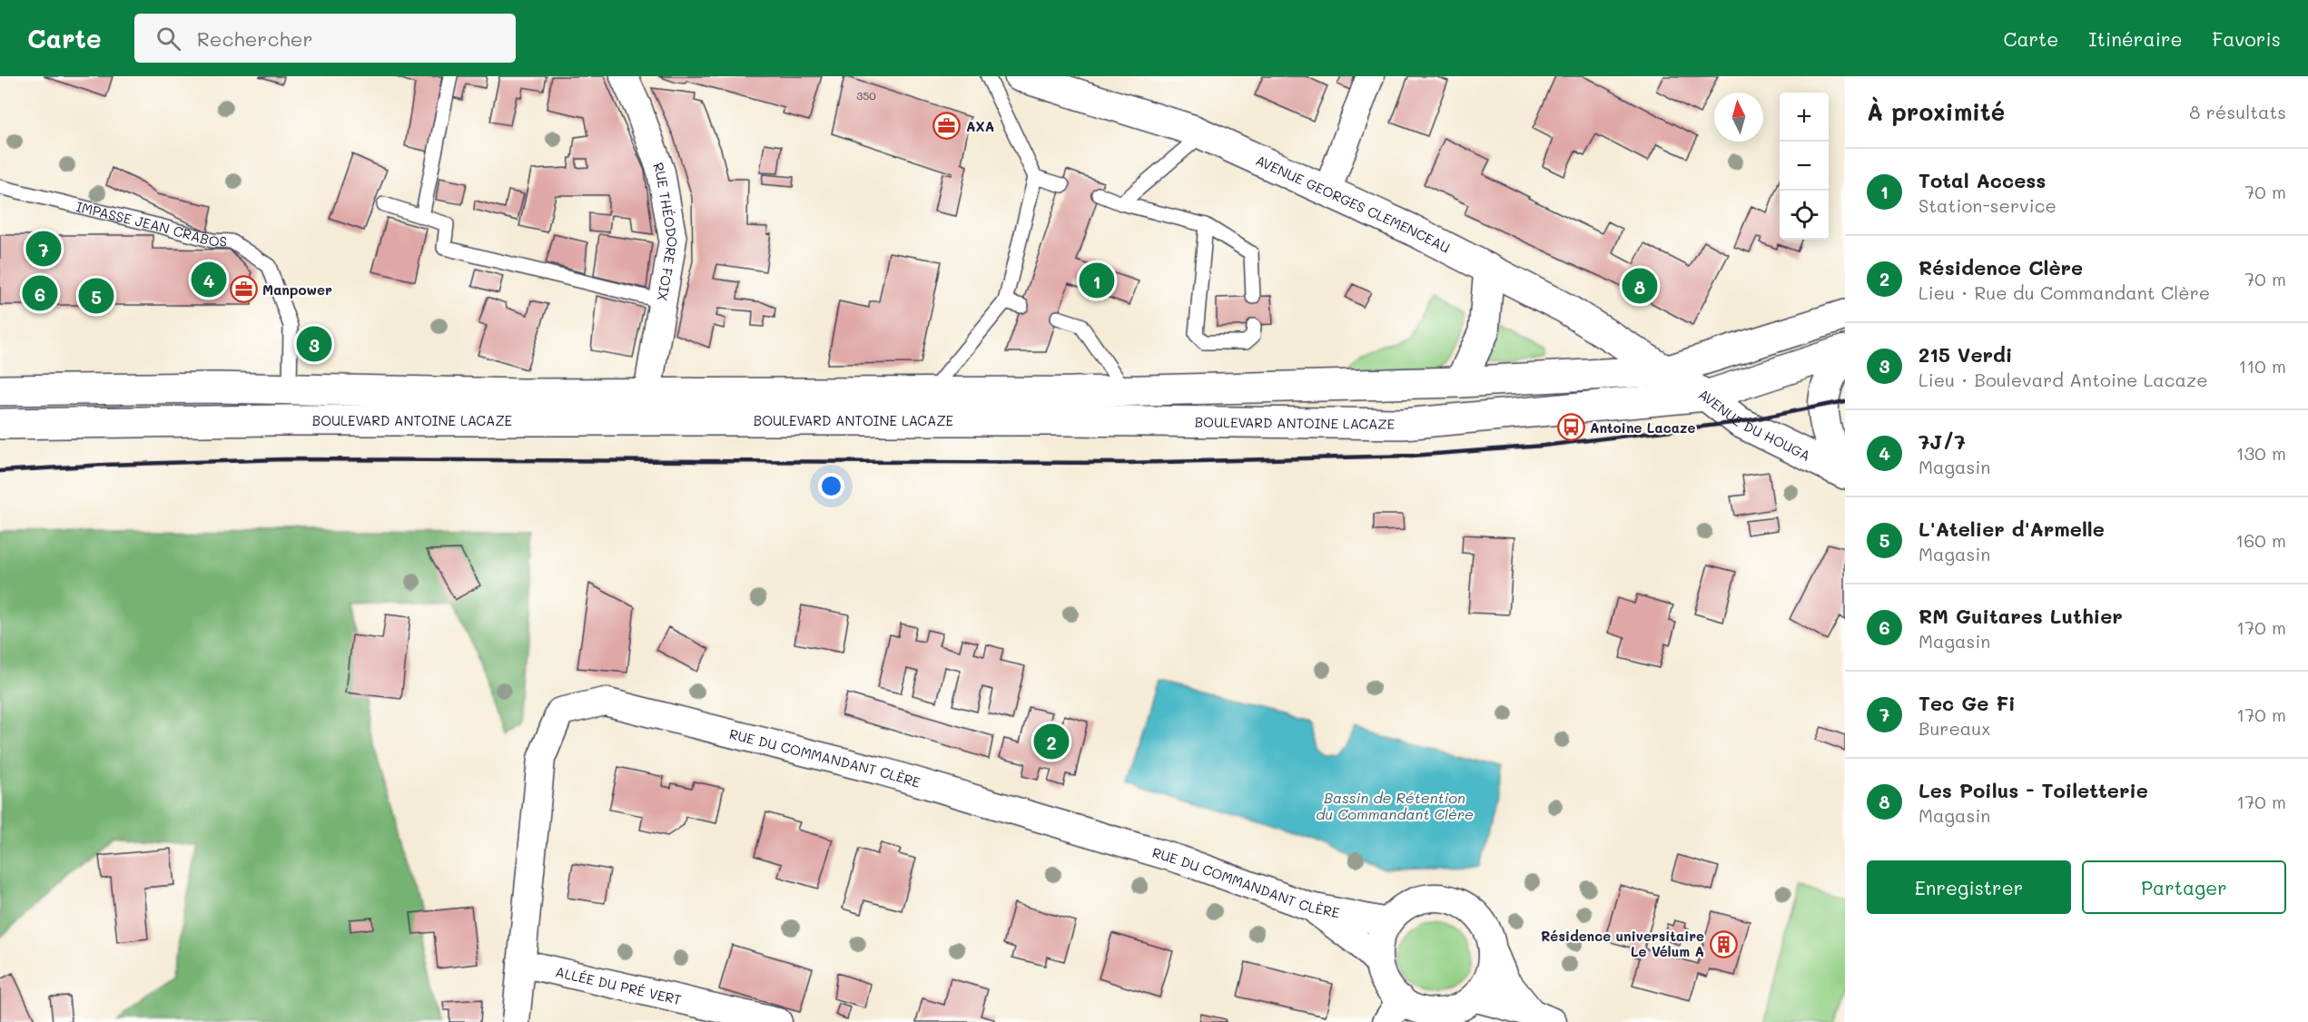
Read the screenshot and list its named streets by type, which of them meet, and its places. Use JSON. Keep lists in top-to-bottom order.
{
  "streets": {
    "main road": ["AVENUE GEORGES CLEMENCEAU", "BOULEVARD ANTOINE LACAZE", "AVENUE DU HOUGA"],
    "street": ["RUE THÉODORE FOIX", "RUE DU COMMANDANT CLÈRE", "ALLÉE DU PRÉ VERT"],
    "lane": ["IMPASSE JEAN CRABOS"]
  },
  "crossings": [
    ["AVENUE GEORGES CLEMENCEAU", "BOULEVARD ANTOINE LACAZE"],
    ["AVENUE GEORGES CLEMENCEAU", "AVENUE DU HOUGA"],
    ["IMPASSE JEAN CRABOS", "BOULEVARD ANTOINE LACAZE"],
    ["RUE THÉODORE FOIX", "BOULEVARD ANTOINE LACAZE"],
    ["BOULEVARD ANTOINE LACAZE", "AVENUE DU HOUGA"],
    ["RUE DU COMMANDANT CLÈRE", "ALLÉE DU PRÉ VERT"]
  ],
  "water": ["Bassin de Rétention du Commandant Clère"],
  "places": {
    "office": ["AXA", "Manpower"],
    "bus stop": ["Antoine Lacaze"],
    "building": ["Résidence universitaire Le Vélum A"]
  },
  "house_numbers": ["350"],
  "north": "top",
  "page": {
    "header": "Carte",
    "search": "Rechercher",
    "nav": ["Carte", "Itinéraire", "Favoris"],
    "heading": ["À proximité", "8 résultats"],
    "map_buttons": ["+", "−"],
    "list": [
      {
        "mark": "1",
        "name": "Total Access",
        "note": "Station-service",
        "value": "70 m"
      },
      {
        "mark": "2",
        "name": "Résidence Clère",
        "note": "Lieu · Rue du Commandant Clère",
        "value": "70 m"
      },
      {
        "mark": "3",
        "name": "215 Verdi",
        "note": "Lieu · Boulevard Antoine Lacaze",
        "value": "110 m"
      },
      {
        "mark": "4",
        "name": "7J/7",
        "note": "Magasin",
        "value": "130 m"
      },
      {
        "mark": "5",
        "name": "L'Atelier d'Armelle",
        "note": "Magasin",
        "value": "160 m"
      },
      {
        "mark": "6",
        "name": "RM Guitares Luthier",
        "note": "Magasin",
        "value": "170 m"
      },
      {
        "mark": "7",
        "name": "Tec Ge Fi",
        "note": "Bureaux",
        "value": "170 m"
      },
      {
        "mark": "8",
        "name": "Les Poilus - Toiletterie",
        "note": "Magasin",
        "value": "170 m"
      }
    ],
    "pins": [
      "7",
      "4",
      "1",
      "8",
      "6",
      "5",
      "3",
      "2"
    ],
    "buttons": ["Enregistrer", "Partager"]
  }
}
